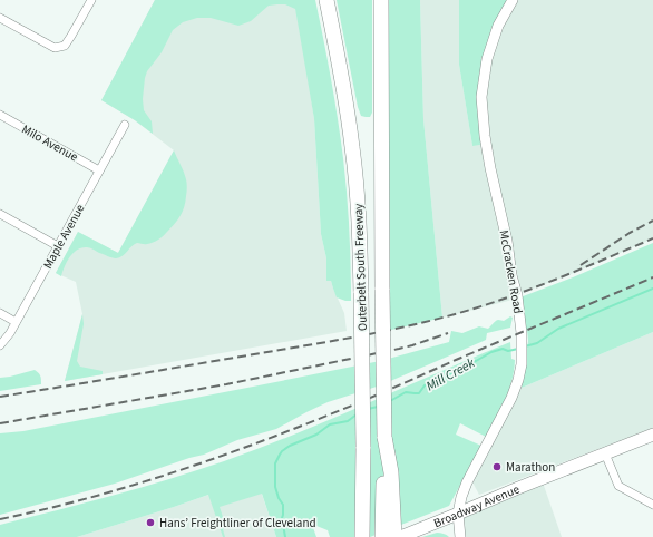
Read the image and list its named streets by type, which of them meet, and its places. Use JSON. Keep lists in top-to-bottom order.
{
  "streets": {
    "highway": ["Outerbelt South Freeway"],
    "main road": ["Broadway Avenue"],
    "street": ["Milo Avenue", "Maple Avenue", "McCracken Road"]
  },
  "crossings": [
    ["Milo Avenue", "Maple Avenue"],
    ["McCracken Road", "Broadway Avenue"]
  ],
  "water": ["Mill Creek"],
  "places": ["Marathon", "Hans’ Freightliner of Cleveland"]
}
